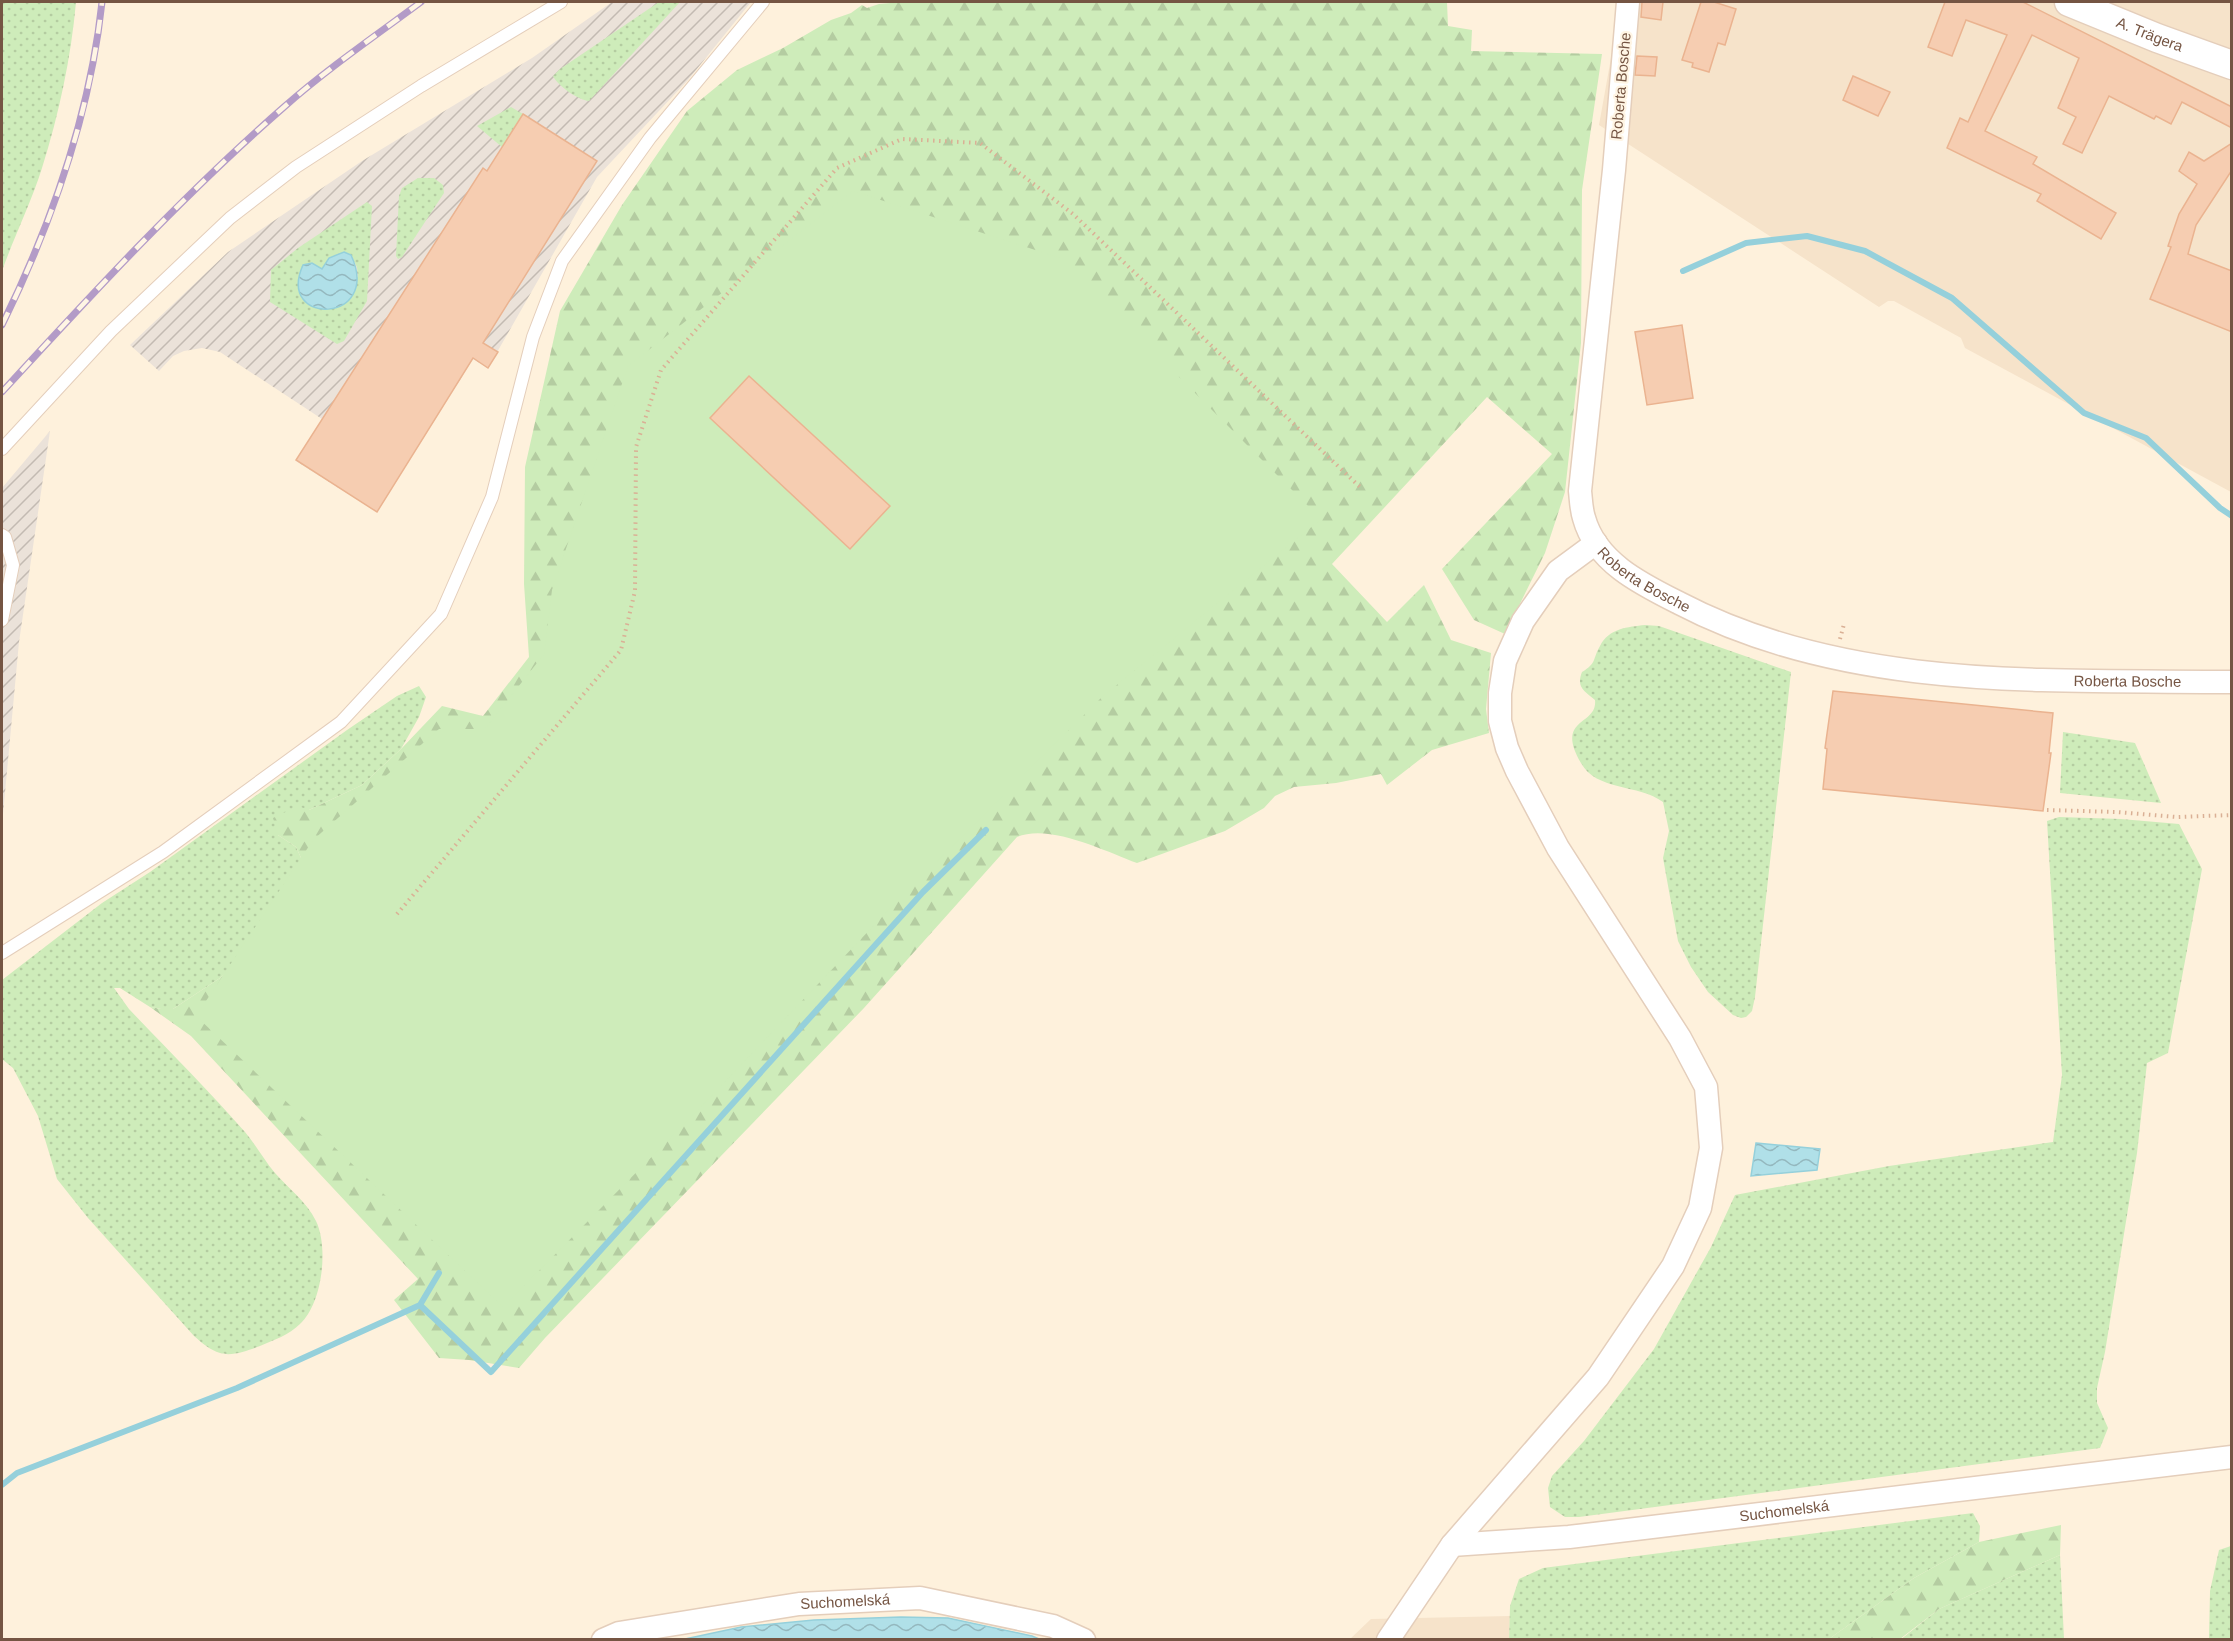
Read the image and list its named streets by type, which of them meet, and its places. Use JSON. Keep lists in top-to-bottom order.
{
  "streets": {
    "street": ["A. Trägera", "Roberta Bosche", "Suchomelská"]
  }
}
